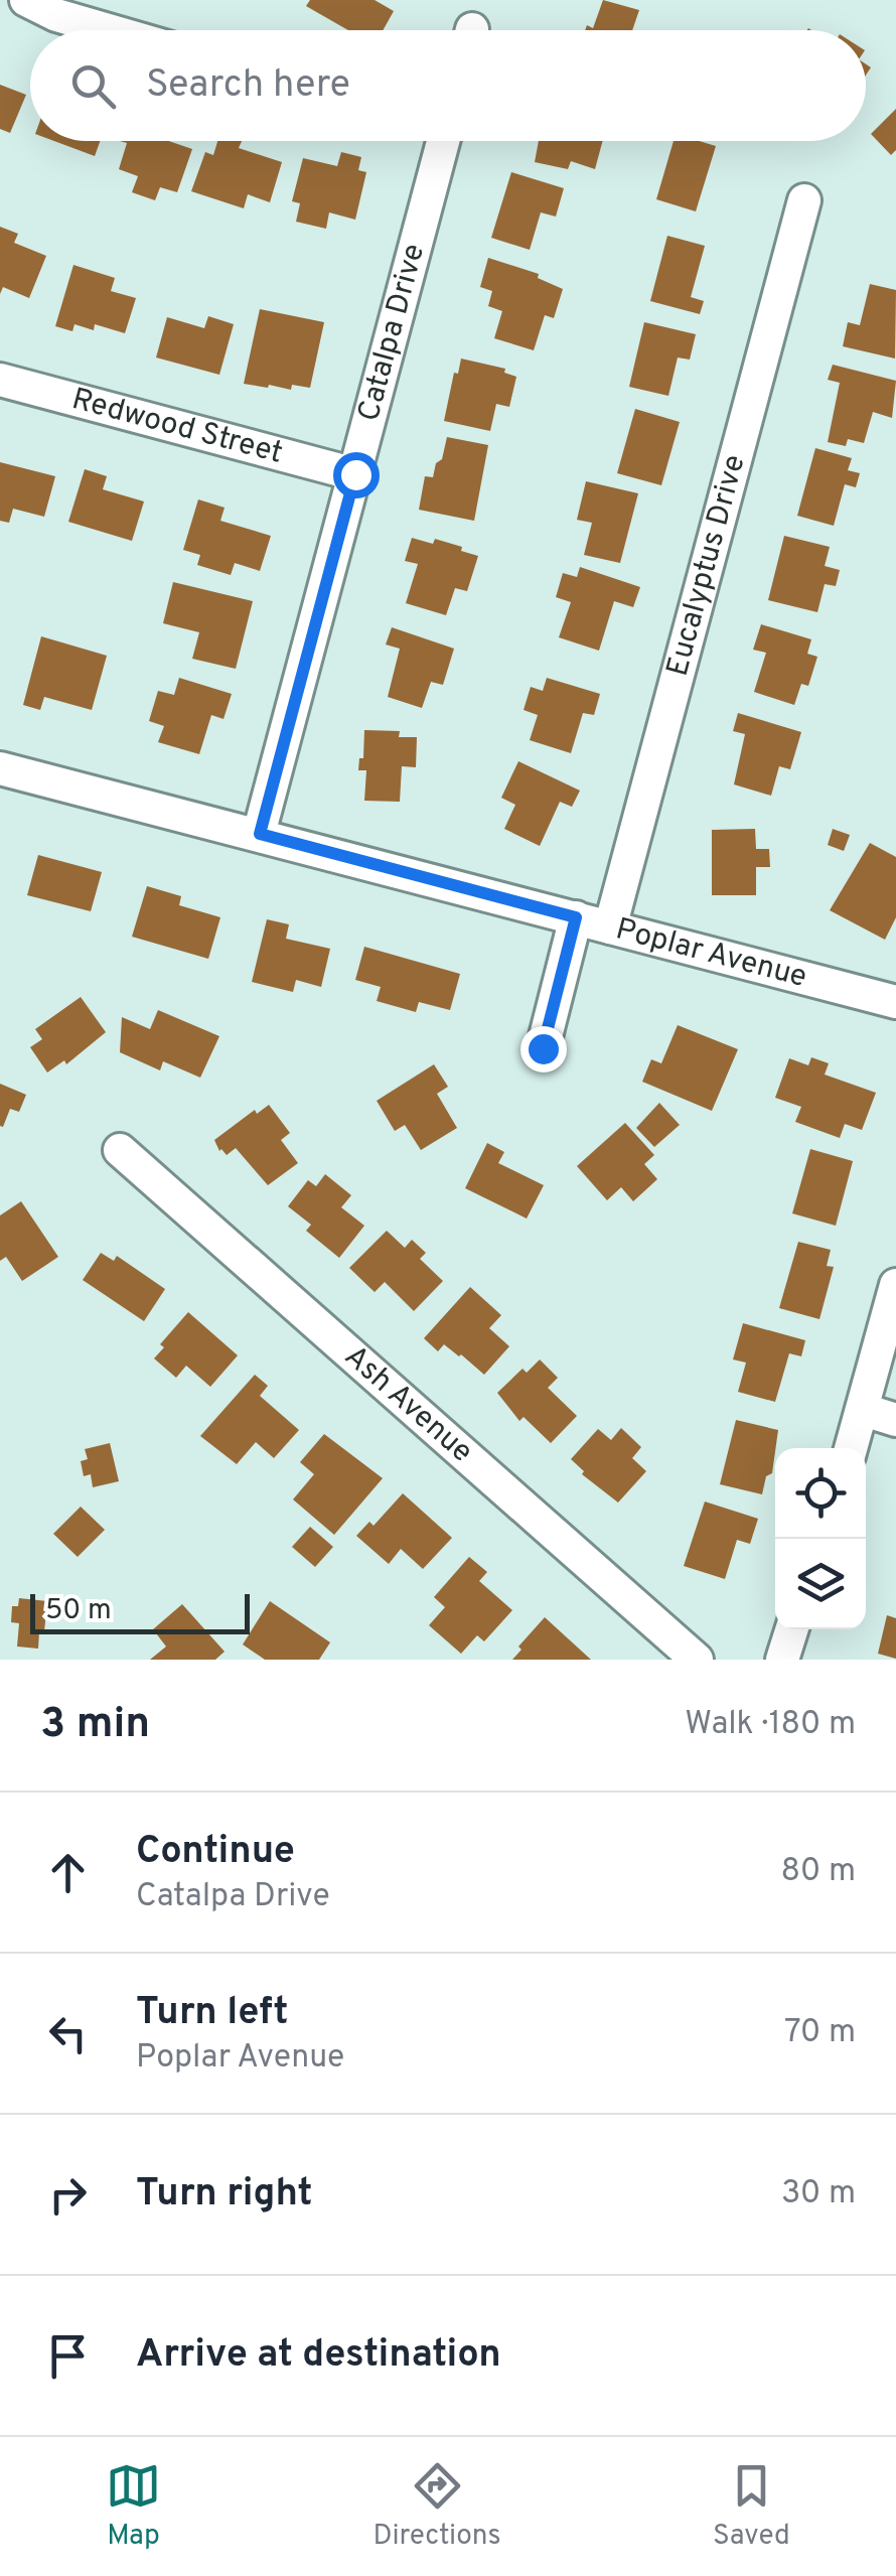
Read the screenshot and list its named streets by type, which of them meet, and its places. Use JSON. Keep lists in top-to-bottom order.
{
  "streets": {
    "street": [
      "Catalpa Drive",
      "Redwood Street",
      "Eucalyptus Drive",
      "Poplar Avenue",
      "Ash Avenue"
    ]
  },
  "crossings": [
    ["Catalpa Drive", "Redwood Street"],
    ["Catalpa Drive", "Poplar Avenue"],
    ["Eucalyptus Drive", "Poplar Avenue"]
  ],
  "scale_bar": "50 m",
  "page": {
    "search": "Search here",
    "scale": "50 m",
    "heading": ["3 min", "Walk · 180 m"],
    "list": [
      ["Continue", "Catalpa Drive", "80 m"],
      ["Turn left", "Poplar Avenue", "70 m"],
      ["Turn right", "30 m"],
      "Arrive at destination"
    ],
    "nav": ["Map", "Directions", "Saved"]
  }
}
